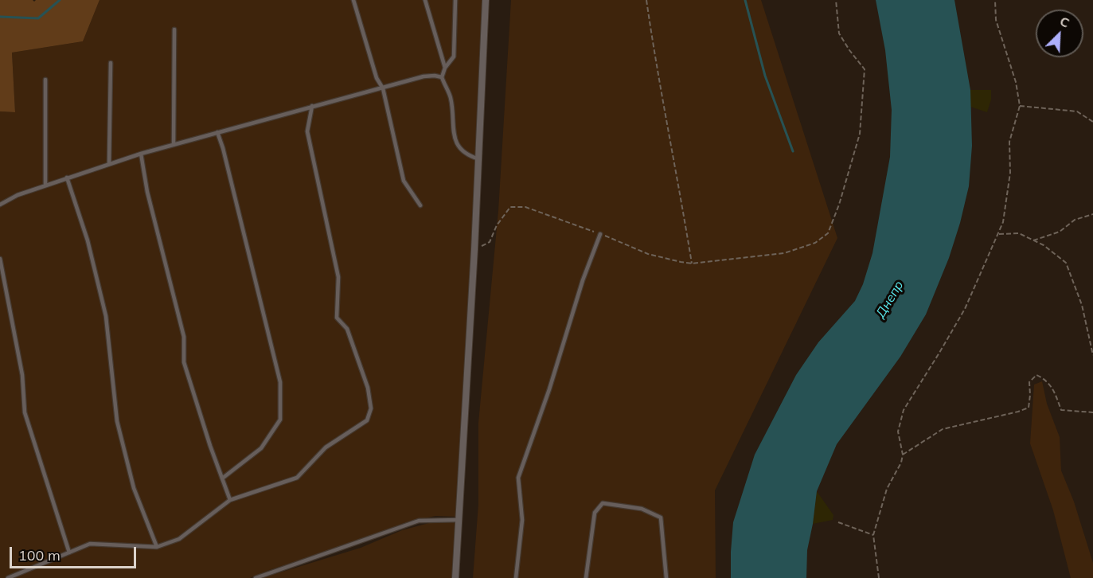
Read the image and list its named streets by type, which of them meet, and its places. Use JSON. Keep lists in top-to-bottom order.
{
  "water": ["Днепр"],
  "scale_bar": "100 m",
  "north": "top right"
}
